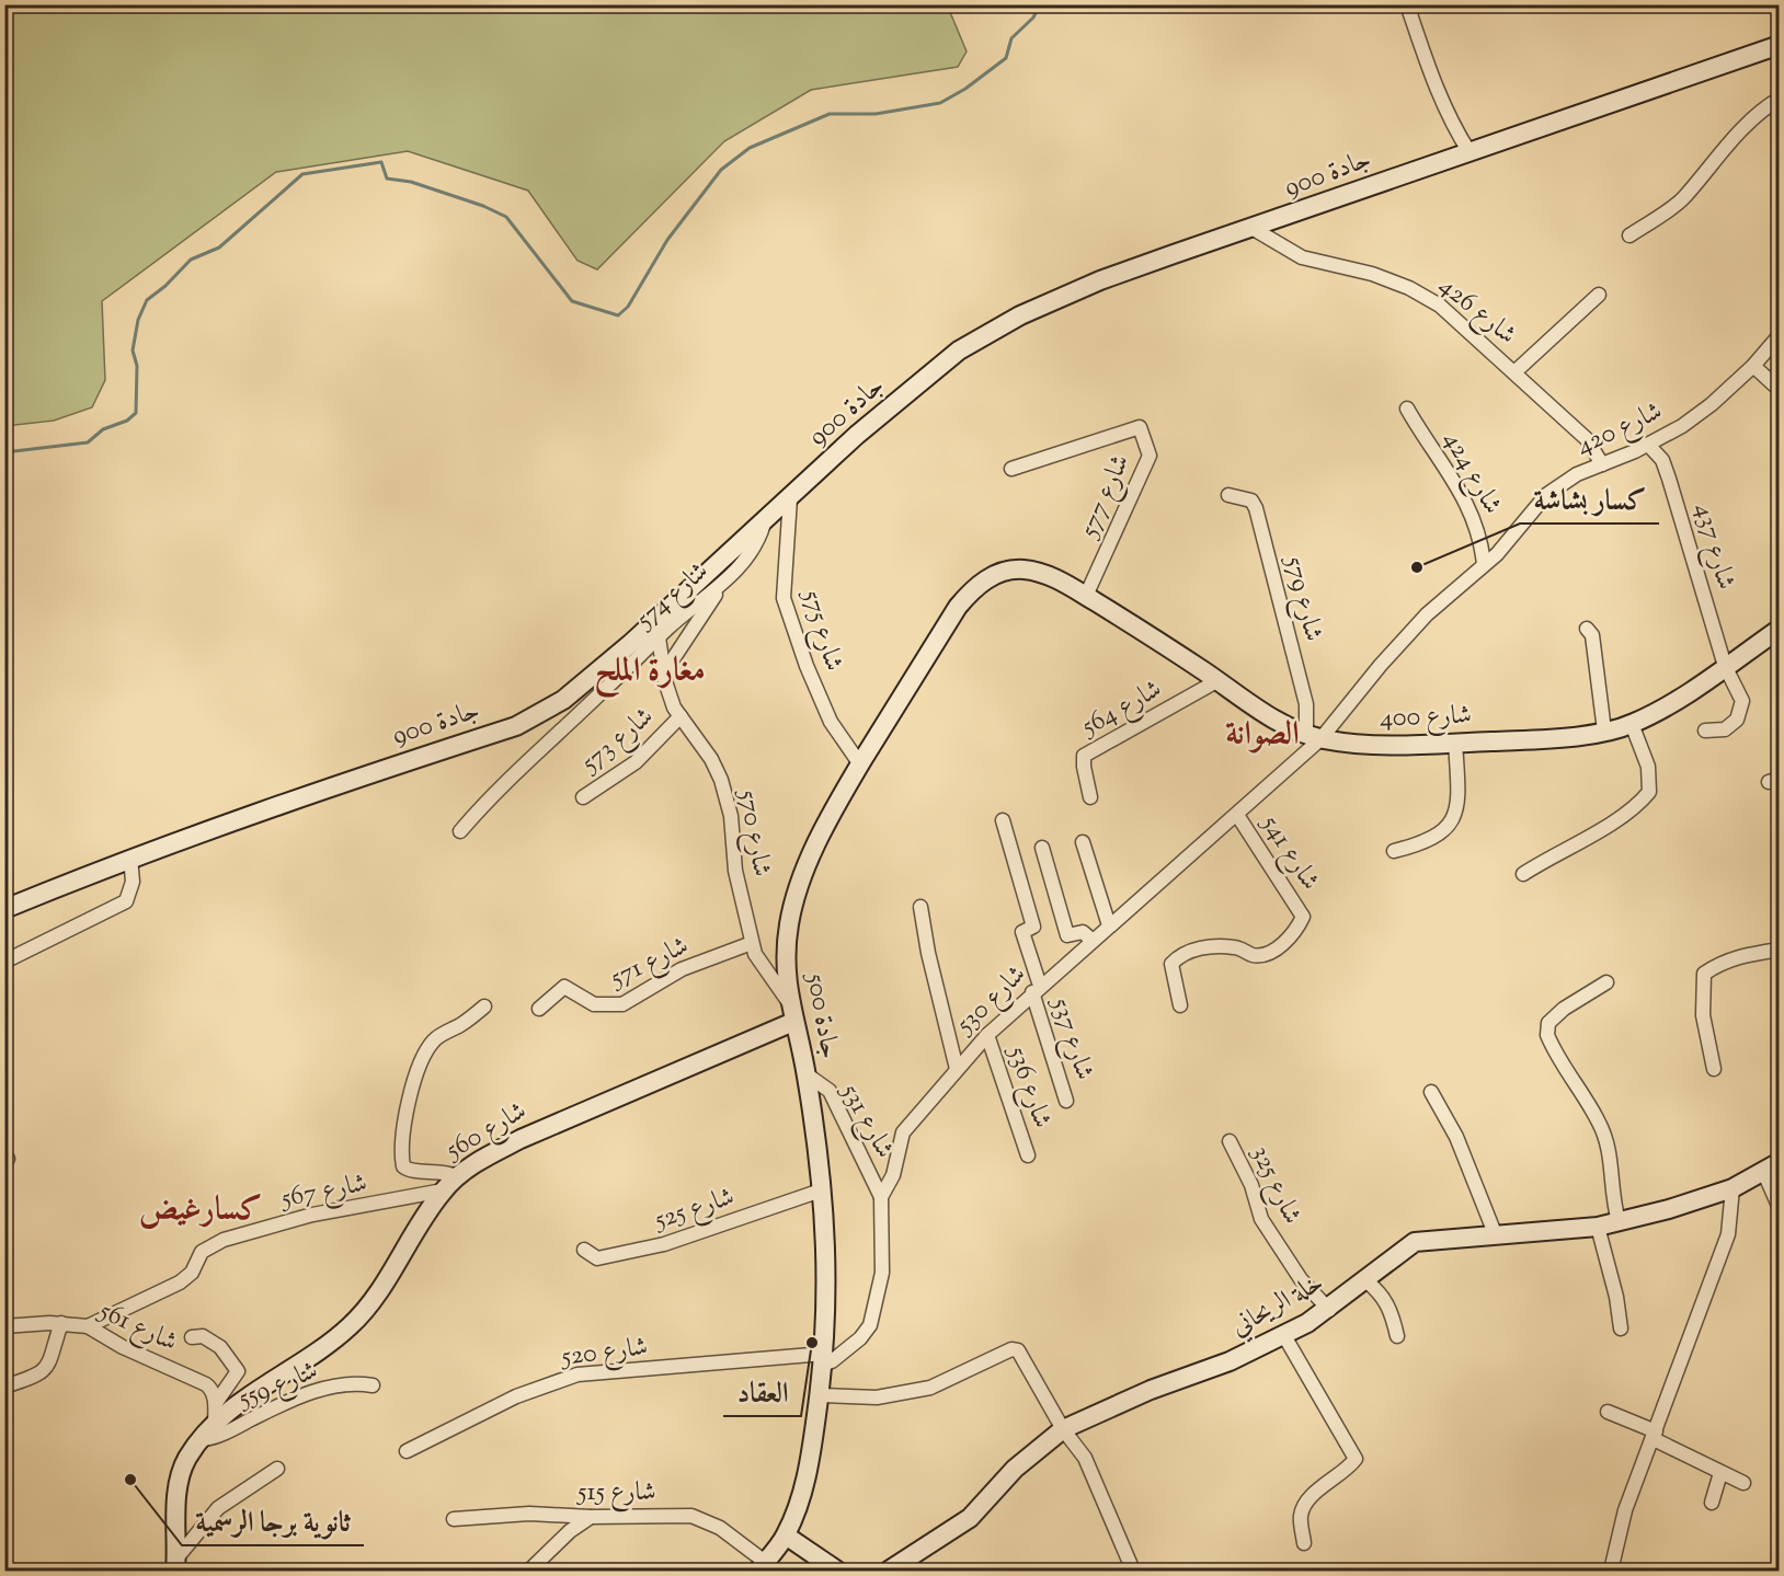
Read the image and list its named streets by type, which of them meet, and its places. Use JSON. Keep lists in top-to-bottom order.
{
  "streets": {
    "main road": [
      "جادة 900",
      "شارع 400",
      "جادة 500",
      "شارع 560",
      "خلة الريحاني"
    ],
    "street": [
      "شارع 426",
      "شارع 420",
      "شارع 424",
      "شارع 577",
      "شارع 437",
      "شارع 574",
      "شارع 579",
      "شارع 575",
      "شارع 564",
      "شارع 573",
      "شارع 570",
      "شارع 541",
      "شارع 571",
      "شارع 530",
      "شارع 537",
      "شارع 536",
      "شارع 531",
      "شارع 325",
      "شارع 567",
      "شارع 525",
      "شارع 561",
      "شارع 520",
      "شارع 559",
      "شارع 515"
    ]
  },
  "crossings": [
    ["جادة 900", "شارع 426"],
    ["جادة 900", "شارع 574"],
    ["جادة 900", "شارع 575"],
    ["شارع 426", "شارع 420"],
    ["شارع 420", "شارع 424"],
    ["شارع 420", "شارع 437"],
    ["شارع 420", "شارع 579"],
    ["شارع 420", "شارع 400"],
    ["شارع 420", "شارع 530"],
    ["شارع 577", "شارع 400"],
    ["شارع 577", "جادة 500"],
    ["شارع 437", "شارع 400"],
    ["شارع 574", "شارع 570"],
    ["شارع 579", "شارع 400"],
    ["شارع 579", "شارع 530"],
    ["شارع 575", "جادة 500"],
    ["شارع 564", "شارع 400"],
    ["شارع 400", "شارع 530"],
    ["شارع 400", "جادة 500"],
    ["شارع 573", "شارع 570"],
    ["شارع 570", "شارع 571"],
    ["شارع 570", "جادة 500"],
    ["شارع 541", "شارع 530"],
    ["شارع 530", "جادة 500"],
    ["شارع 530", "شارع 537"],
    ["شارع 530", "شارع 536"],
    ["شارع 530", "شارع 531"],
    ["شارع 530", "شارع 520"],
    ["جادة 500", "شارع 531"],
    ["جادة 500", "شارع 560"],
    ["جادة 500", "شارع 525"],
    ["جادة 500", "شارع 520"],
    ["جادة 500", "شارع 515"],
    ["شارع 560", "شارع 567"],
    ["شارع 560", "شارع 559"],
    ["شارع 325", "خلة الريحاني"],
    ["شارع 567", "شارع 561"]
  ],
  "districts": ["مغارة الملح", "الصوانة", "كسارغيض"],
  "places": ["كسار بشاشة", "العقاد", "ثانوية برجا الرسمية"]
}
